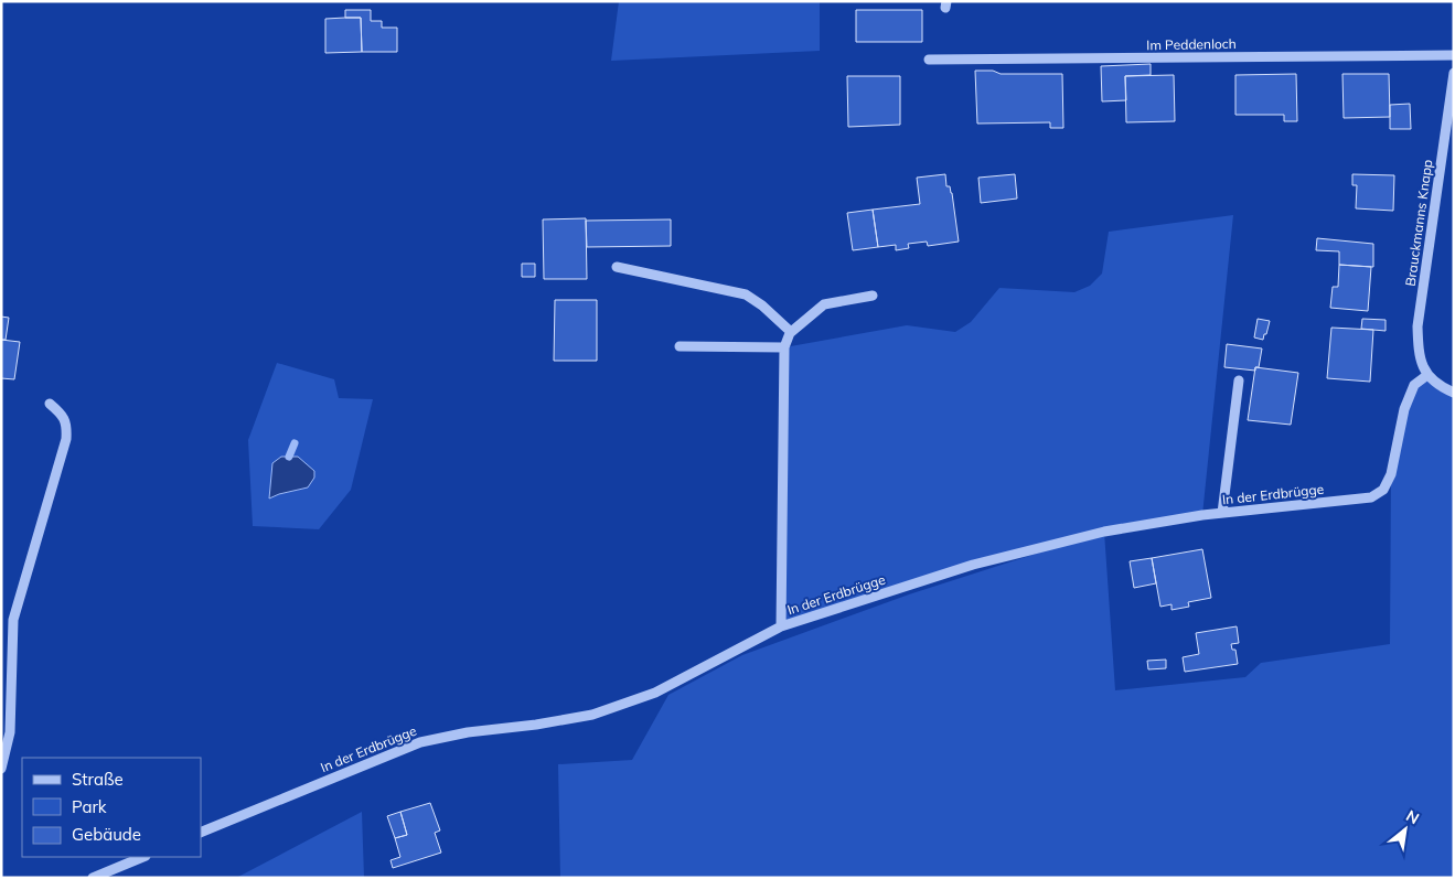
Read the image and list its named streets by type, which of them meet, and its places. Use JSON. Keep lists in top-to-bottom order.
{
  "streets": {
    "street": ["Im Peddenloch", "Brauckmanns Knapp", "In der Erdbrügge"]
  },
  "crossings": [
    ["Brauckmanns Knapp", "In der Erdbrügge"]
  ],
  "legend": ["Straße", "Park", "Gebäude"],
  "north": "top right"
}
